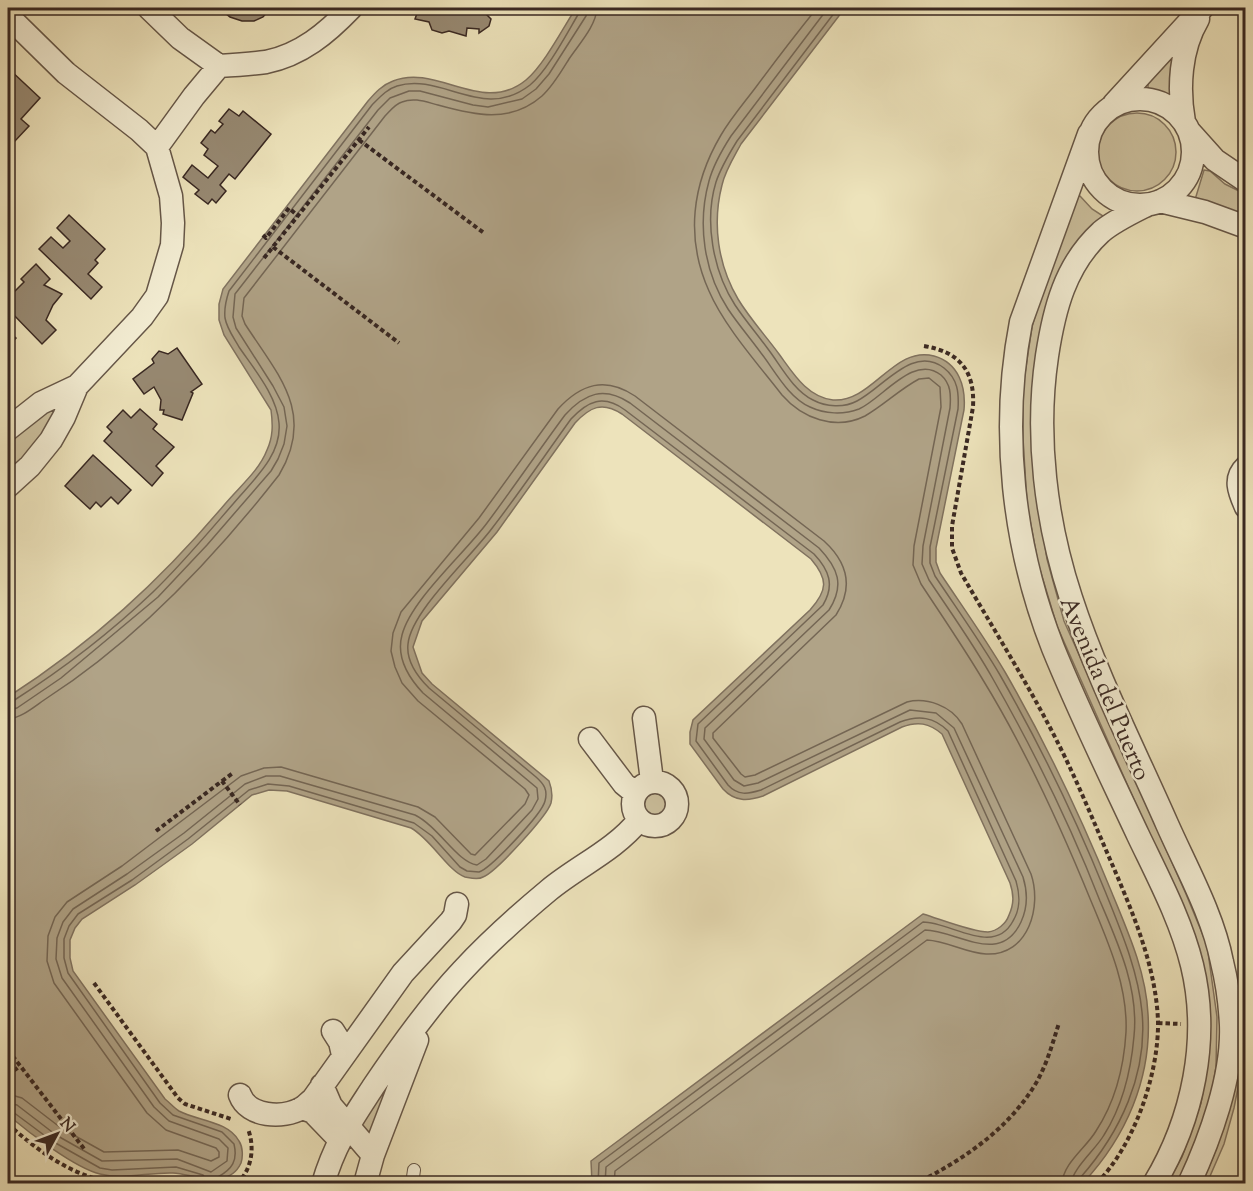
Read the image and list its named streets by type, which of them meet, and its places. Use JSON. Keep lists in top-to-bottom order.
{
  "streets": {
    "street": ["Avenida del Puerto"]
  },
  "north": "top right"
}
